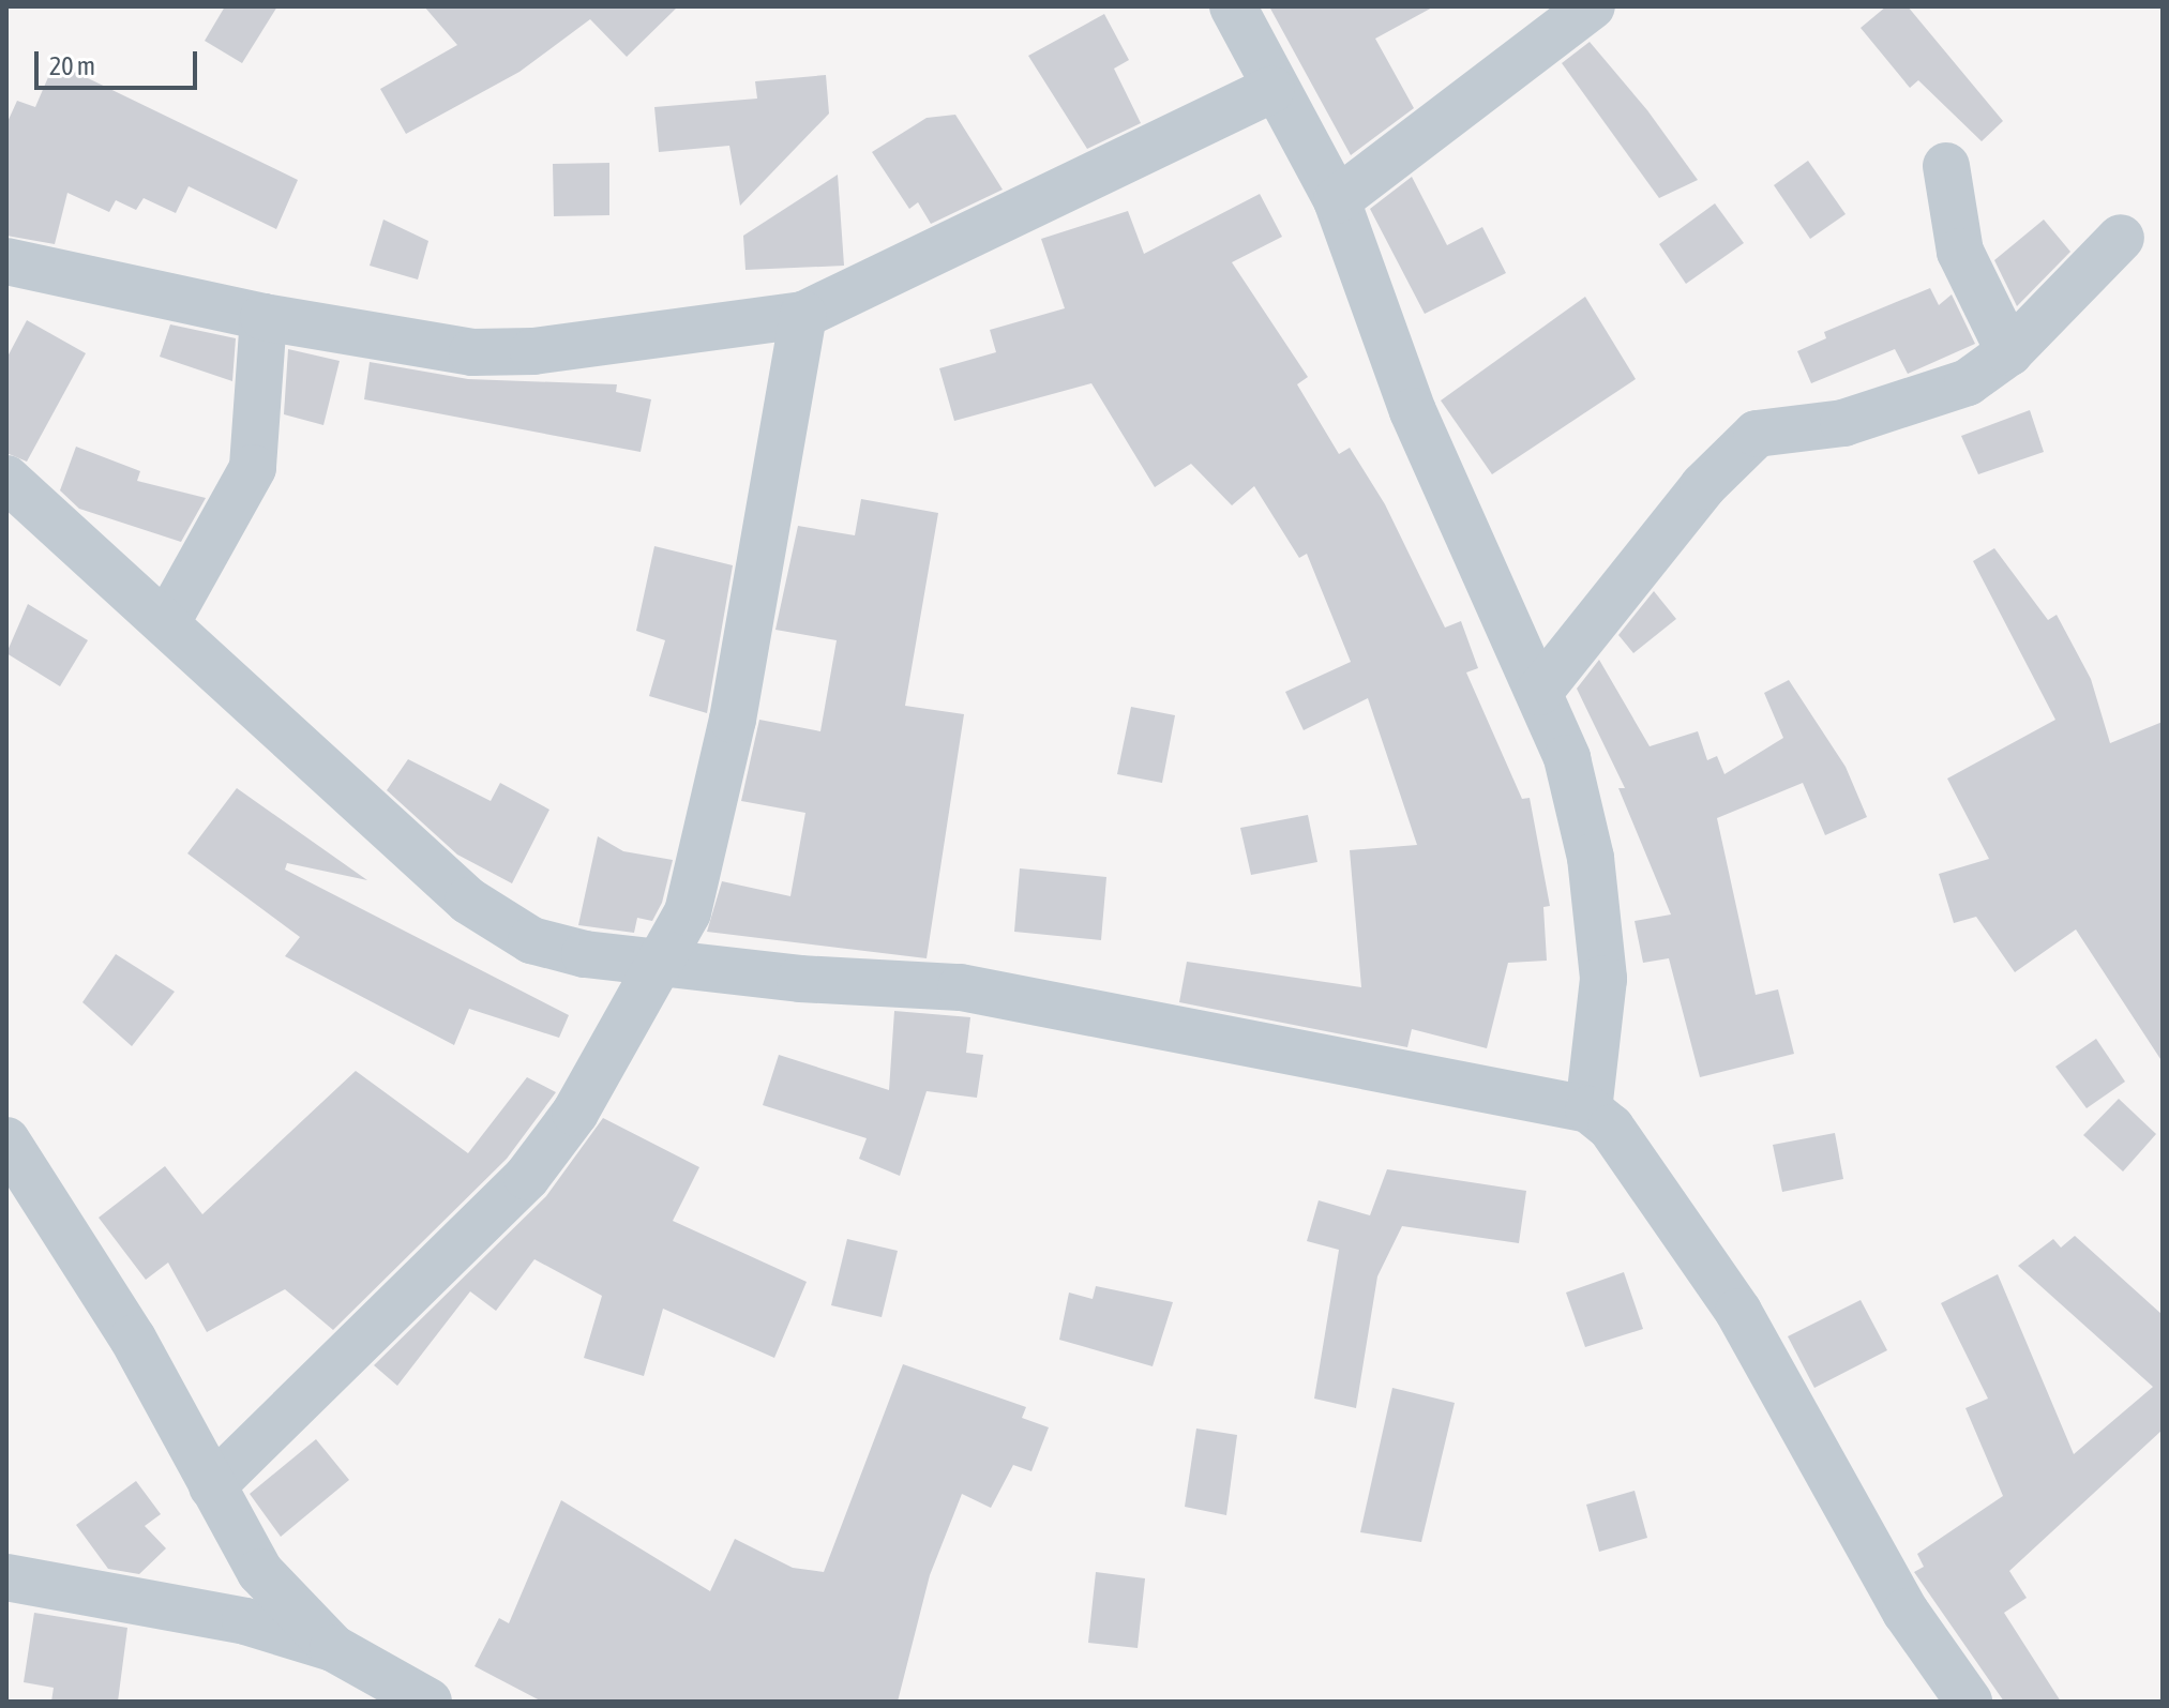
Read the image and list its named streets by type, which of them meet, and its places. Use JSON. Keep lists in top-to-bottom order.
{
  "scale_bar": "20 m"
}
